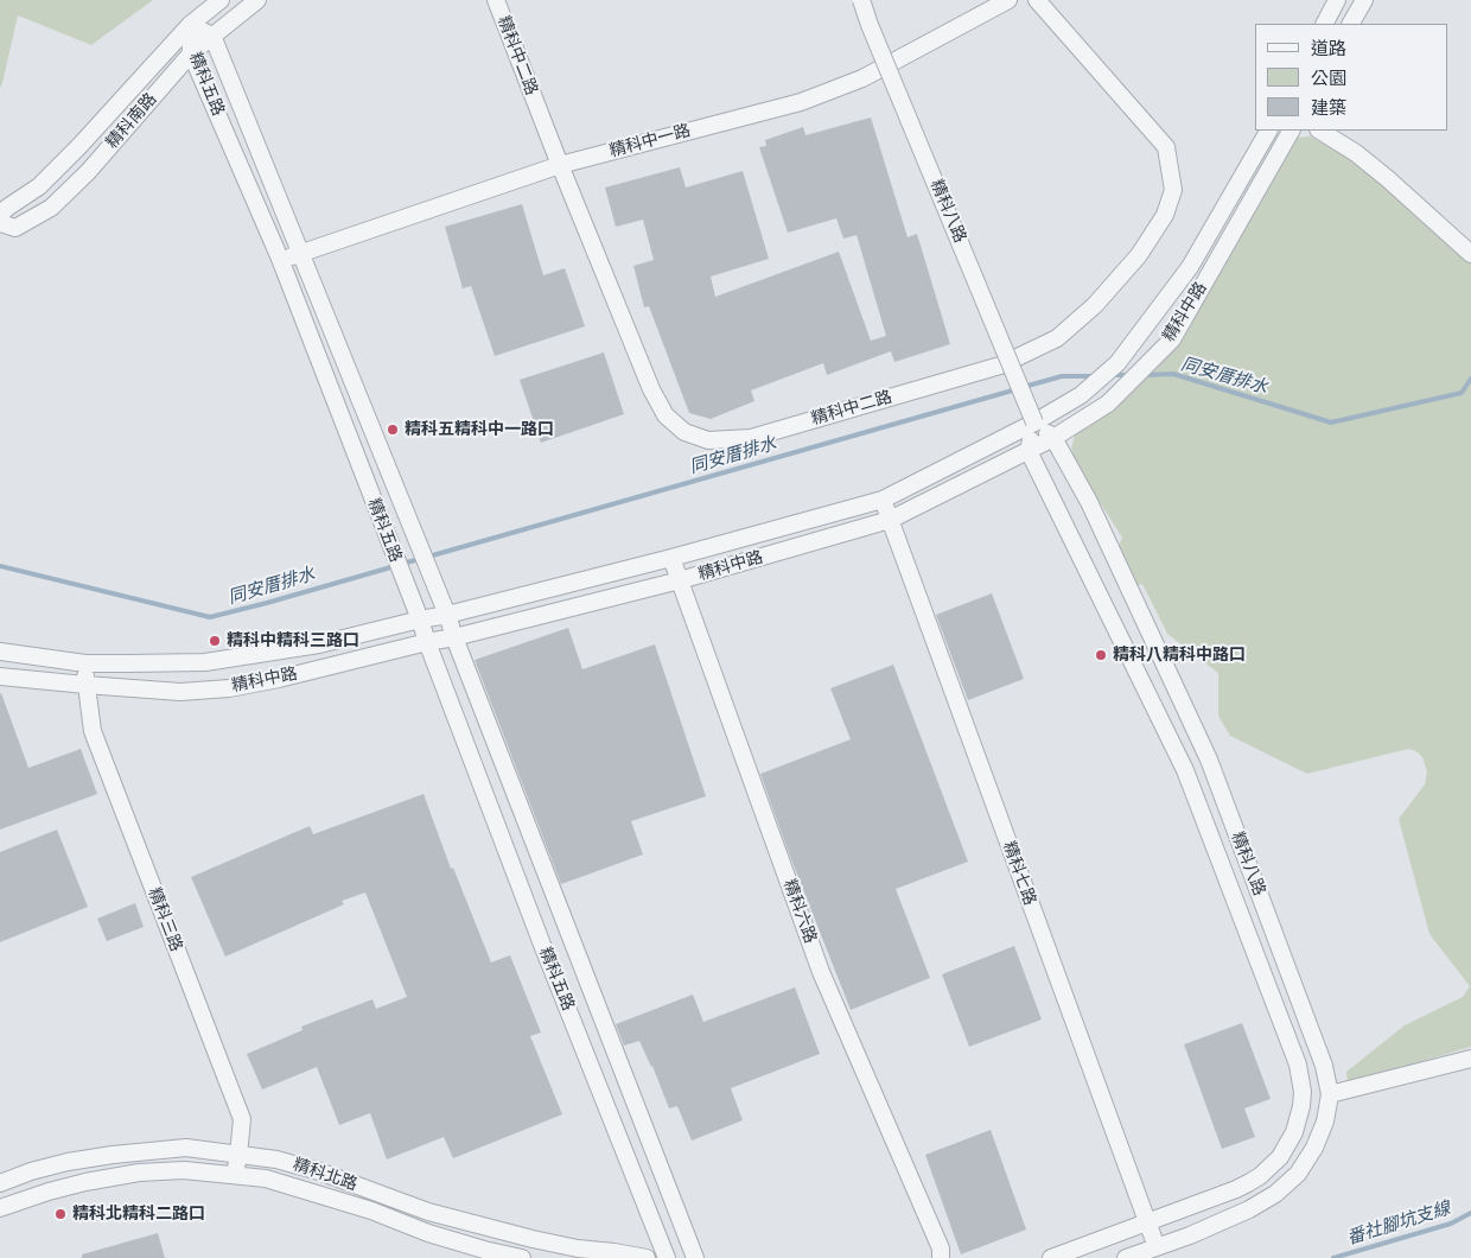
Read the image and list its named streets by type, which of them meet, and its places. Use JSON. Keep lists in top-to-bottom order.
{
  "streets": {
    "street": [
      "精科中二路",
      "精科五路",
      "精科南路",
      "精科中一路",
      "精科八路",
      "精科中路",
      "精科七路",
      "精科六路",
      "精科三路",
      "精科北路"
    ]
  },
  "crossings": [
    ["精科中二路", "精科中一路"],
    ["精科五路", "精科南路"],
    ["精科五路", "精科中一路"],
    ["精科五路", "精科中路"],
    ["精科八路", "精科中路"],
    ["精科八路", "精科七路"],
    ["精科中路", "精科七路"],
    ["精科中路", "精科六路"],
    ["精科中路", "精科三路"],
    ["精科三路", "精科北路"]
  ],
  "water": ["同安厝排水", "番社腳坑支線"],
  "places": [
    "精科五精科中一路口",
    "精科中精科三路口",
    "精科八精科中路口",
    "精科北精科二路口"
  ],
  "legend": ["道路", "公園", "建築"]
}
